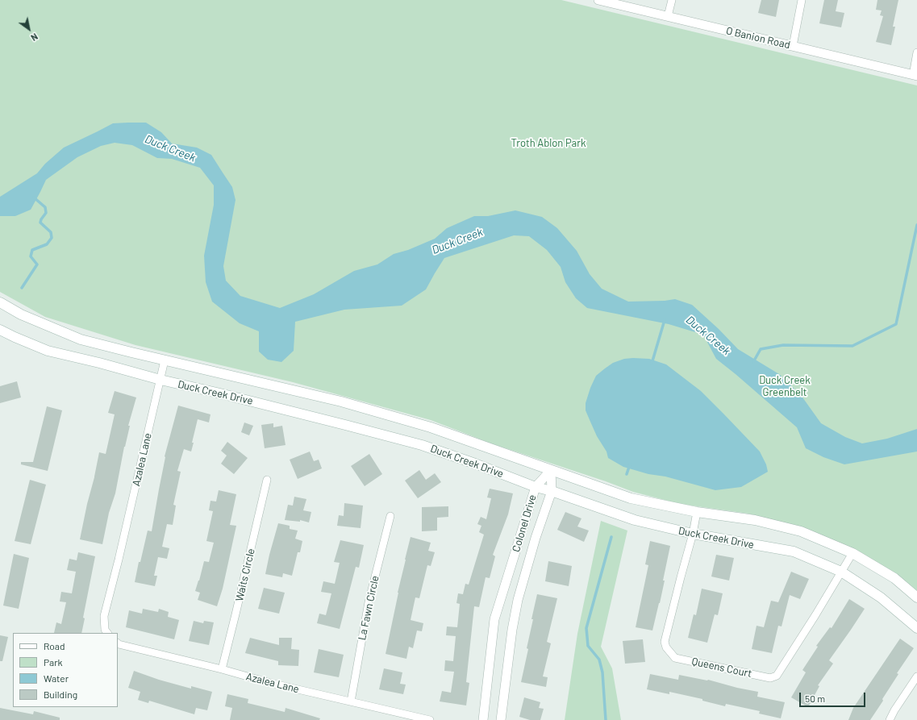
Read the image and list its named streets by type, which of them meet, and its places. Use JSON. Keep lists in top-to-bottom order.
{
  "streets": {
    "main road": ["Duck Creek Drive"],
    "street": [
      "O Banion Road",
      "Azalea Lane",
      "Colonel Drive",
      "Waits Circle",
      "La Fawn Circle",
      "Queens Court"
    ]
  },
  "crossings": [
    ["Duck Creek Drive", "Azalea Lane"],
    ["Duck Creek Drive", "Colonel Drive"],
    ["Duck Creek Drive", "Queens Court"],
    ["Azalea Lane", "Waits Circle"],
    ["Azalea Lane", "La Fawn Circle"]
  ],
  "water": ["Duck Creek"],
  "parks": ["Troth Ablon Park", "Duck Creek Greenbelt"],
  "legend": [
    "Road",
    "Park",
    "Water",
    "Building"
  ],
  "scale_bar": "50 m",
  "north": "bottom right"
}
